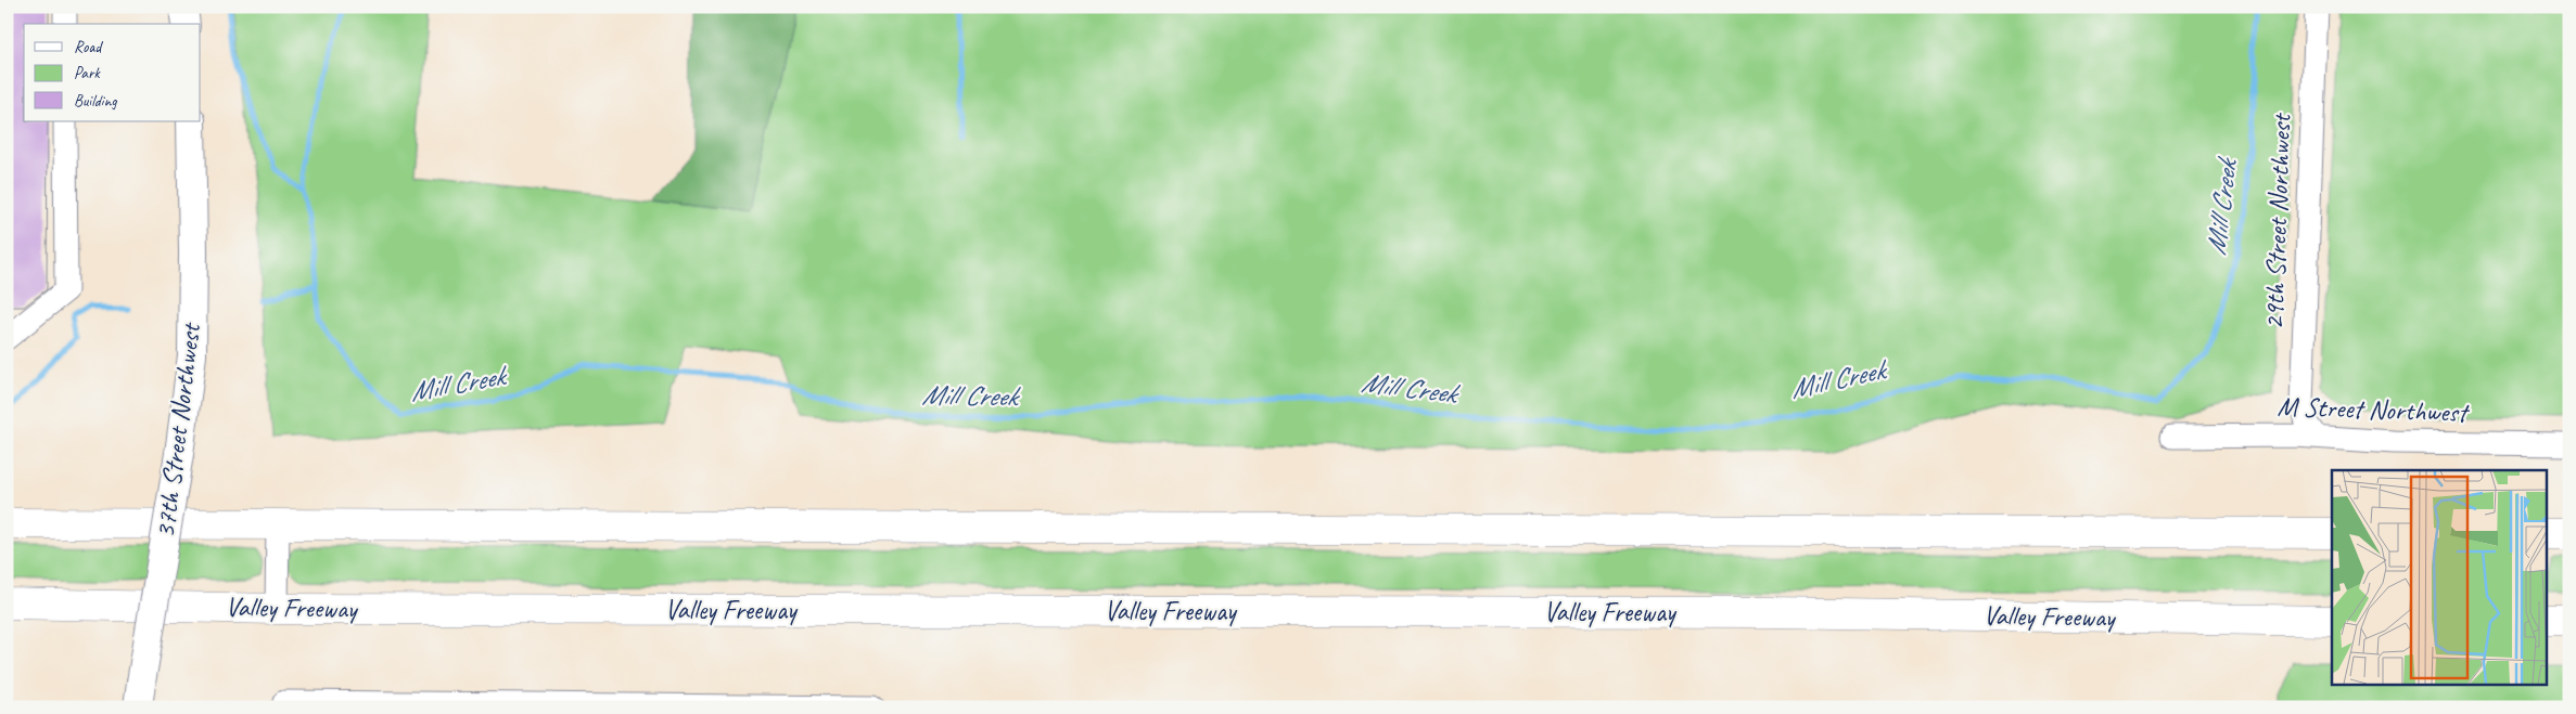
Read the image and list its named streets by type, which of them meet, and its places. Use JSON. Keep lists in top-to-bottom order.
{
  "streets": {
    "highway": ["Valley Freeway"],
    "main road": ["37th Street Northwest"],
    "street": ["29th Street Northwest", "M Street Northwest"]
  },
  "crossings": [
    ["29th Street Northwest", "M Street Northwest"]
  ],
  "water": ["Mill Creek"],
  "legend": ["Road", "Park", "Building"]
}
